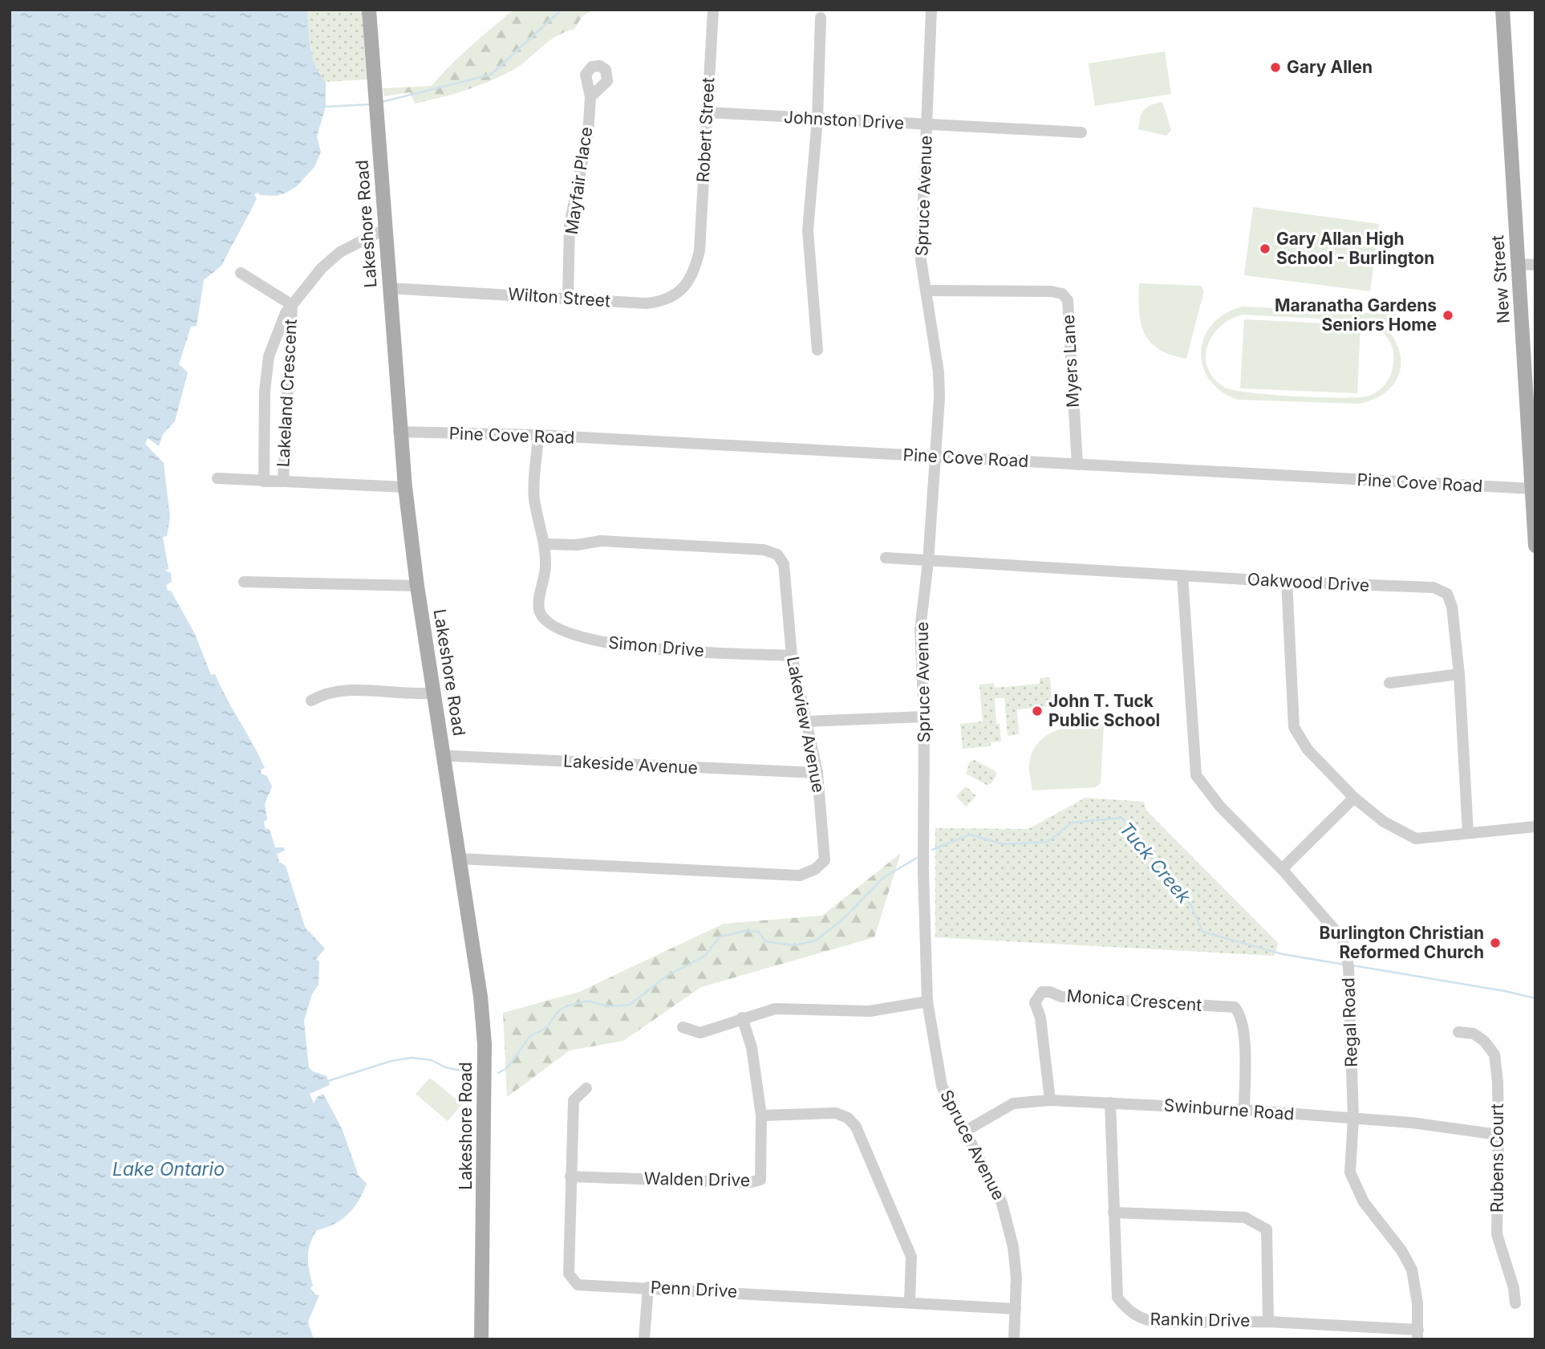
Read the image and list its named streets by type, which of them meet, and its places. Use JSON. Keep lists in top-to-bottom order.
{
  "streets": {
    "main road": ["Lakeshore Road", "New Street"],
    "street": [
      "Johnston Drive",
      "Robert Street",
      "Mayfair Place",
      "Spruce Avenue",
      "Wilton Street",
      "Myers Lane",
      "Lakeland Crescent",
      "Pine Cove Road",
      "Oakwood Drive",
      "Simon Drive",
      "Lakeview Avenue",
      "Lakeside Avenue",
      "Monica Crescent",
      "Regal Road",
      "Swinburne Road",
      "Rubens Court",
      "Walden Drive",
      "Penn Drive",
      "Rankin Drive"
    ]
  },
  "crossings": [
    ["Johnston Drive", "Robert Street"],
    ["Johnston Drive", "Spruce Avenue"],
    ["Robert Street", "Wilton Street"],
    ["Mayfair Place", "Wilton Street"],
    ["Spruce Avenue", "Myers Lane"],
    ["Spruce Avenue", "Pine Cove Road"],
    ["Spruce Avenue", "Oakwood Drive"],
    ["Spruce Avenue", "Swinburne Road"],
    ["Spruce Avenue", "Penn Drive"],
    ["Lakeshore Road", "Wilton Street"],
    ["Lakeshore Road", "Lakeland Crescent"],
    ["Lakeshore Road", "Pine Cove Road"],
    ["Lakeshore Road", "Lakeview Avenue"],
    ["Lakeshore Road", "Lakeside Avenue"],
    ["New Street", "Pine Cove Road"],
    ["Myers Lane", "Pine Cove Road"],
    ["Pine Cove Road", "Simon Drive"],
    ["Oakwood Drive", "Regal Road"],
    ["Simon Drive", "Lakeview Avenue"],
    ["Lakeview Avenue", "Lakeside Avenue"],
    ["Monica Crescent", "Swinburne Road"],
    ["Regal Road", "Swinburne Road"],
    ["Regal Road", "Rankin Drive"],
    ["Swinburne Road", "Rubens Court"],
    ["Swinburne Road", "Rankin Drive"],
    ["Walden Drive", "Penn Drive"]
  ],
  "water": ["Tuck Creek", "Lake Ontario"],
  "places": [
    "Gary Allen",
    "Gary Allan High School - Burlington",
    "Maranatha Gardens Seniors Home",
    "John T. Tuck Public School",
    "Burlington Christian Reformed Church"
  ]
}
